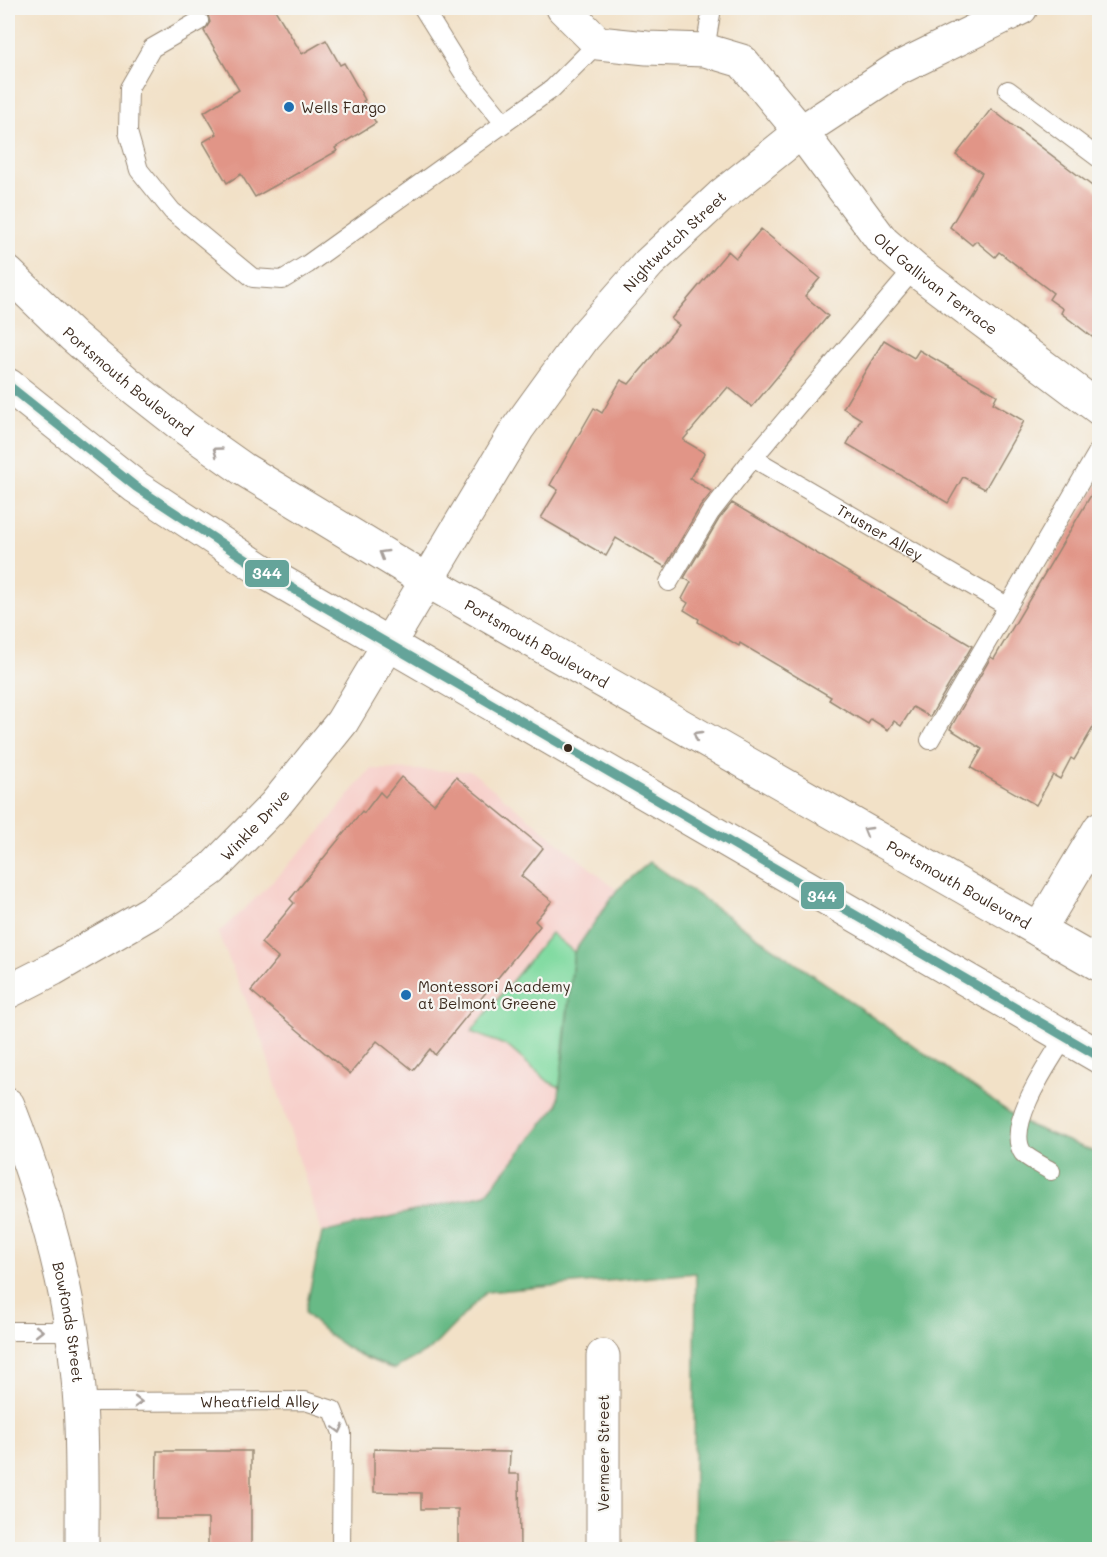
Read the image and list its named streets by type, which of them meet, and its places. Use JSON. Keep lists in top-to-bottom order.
{
  "streets": {
    "street": [
      "Nightwatch Street",
      "Old Gallivan Terrace",
      "Portsmouth Boulevard",
      "Winkle Drive",
      "Bowfonds Street",
      "Vermeer Street"
    ],
    "lane": ["Trusner Alley", "Wheatfield Alley"]
  },
  "crossings": [
    ["Nightwatch Street", "Old Gallivan Terrace"],
    ["Nightwatch Street", "Portsmouth Boulevard"],
    ["Nightwatch Street", "Winkle Drive"],
    ["Portsmouth Boulevard", "Winkle Drive"],
    ["Bowfonds Street", "Wheatfield Alley"]
  ],
  "places": ["Wells Fargo", "Montessori Academy at Belmont Greene"],
  "lines": ["transit line 344"]
}
